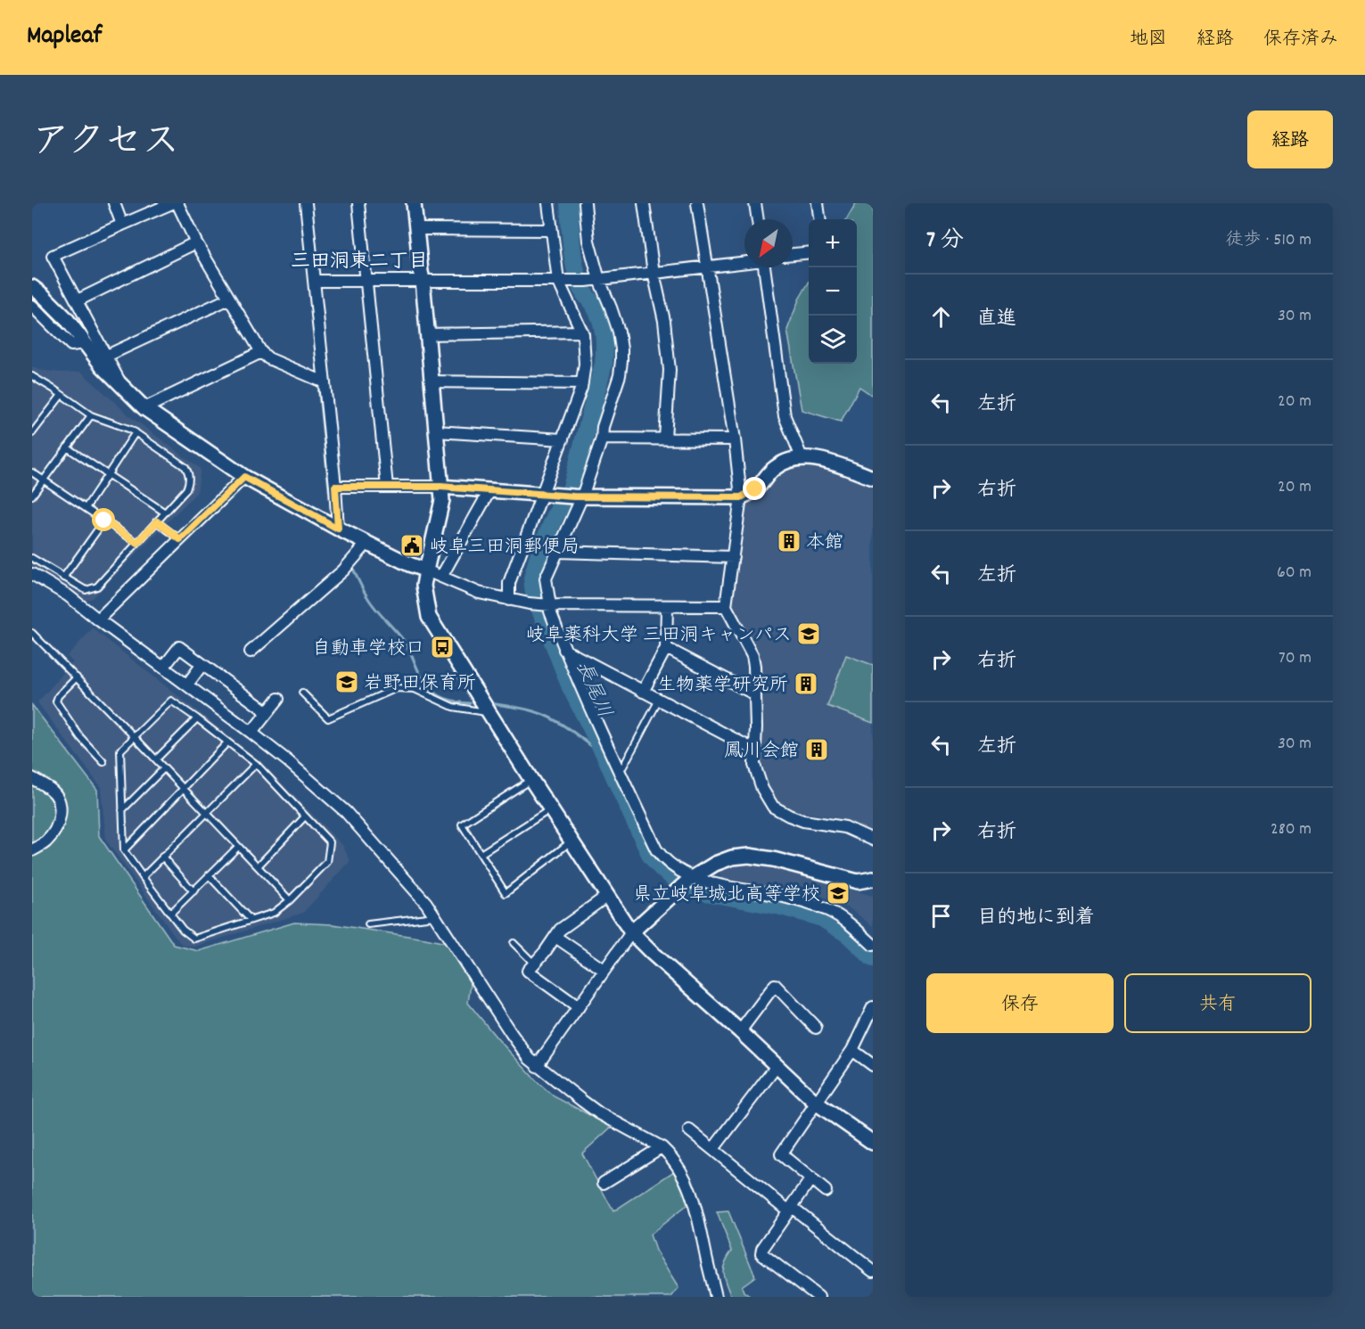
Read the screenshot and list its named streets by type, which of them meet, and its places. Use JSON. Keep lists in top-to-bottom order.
{
  "districts": ["三田洞東二丁目"],
  "water": ["長尾川"],
  "places": {
    "building": ["本館", "生物薬学研究所", "鳳川会館"],
    "public building": ["岐阜三田洞郵便局"],
    "school or university": ["岐阜薬科大学 三田洞キャンパス", "岩野田保育所", "県立岐阜城北高等学校"],
    "bus stop": ["自動車学校口"]
  },
  "north": "bottom left",
  "page": {
    "header": "Mapleaf",
    "nav": ["地図", "経路", "保存済み"],
    "title": "アクセス",
    "buttons": [
      "経路",
      ["保存", "共有"]
    ],
    "heading": ["7 分", "徒歩 · 510 m"],
    "map_buttons": ["+", "−"],
    "list": [
      ["直進", "30 m"],
      ["左折", "20 m"],
      ["右折", "20 m"],
      ["左折", "60 m"],
      ["右折", "70 m"],
      ["左折", "30 m"],
      ["右折", "280 m"],
      "目的地に到着"
    ]
  }
}
